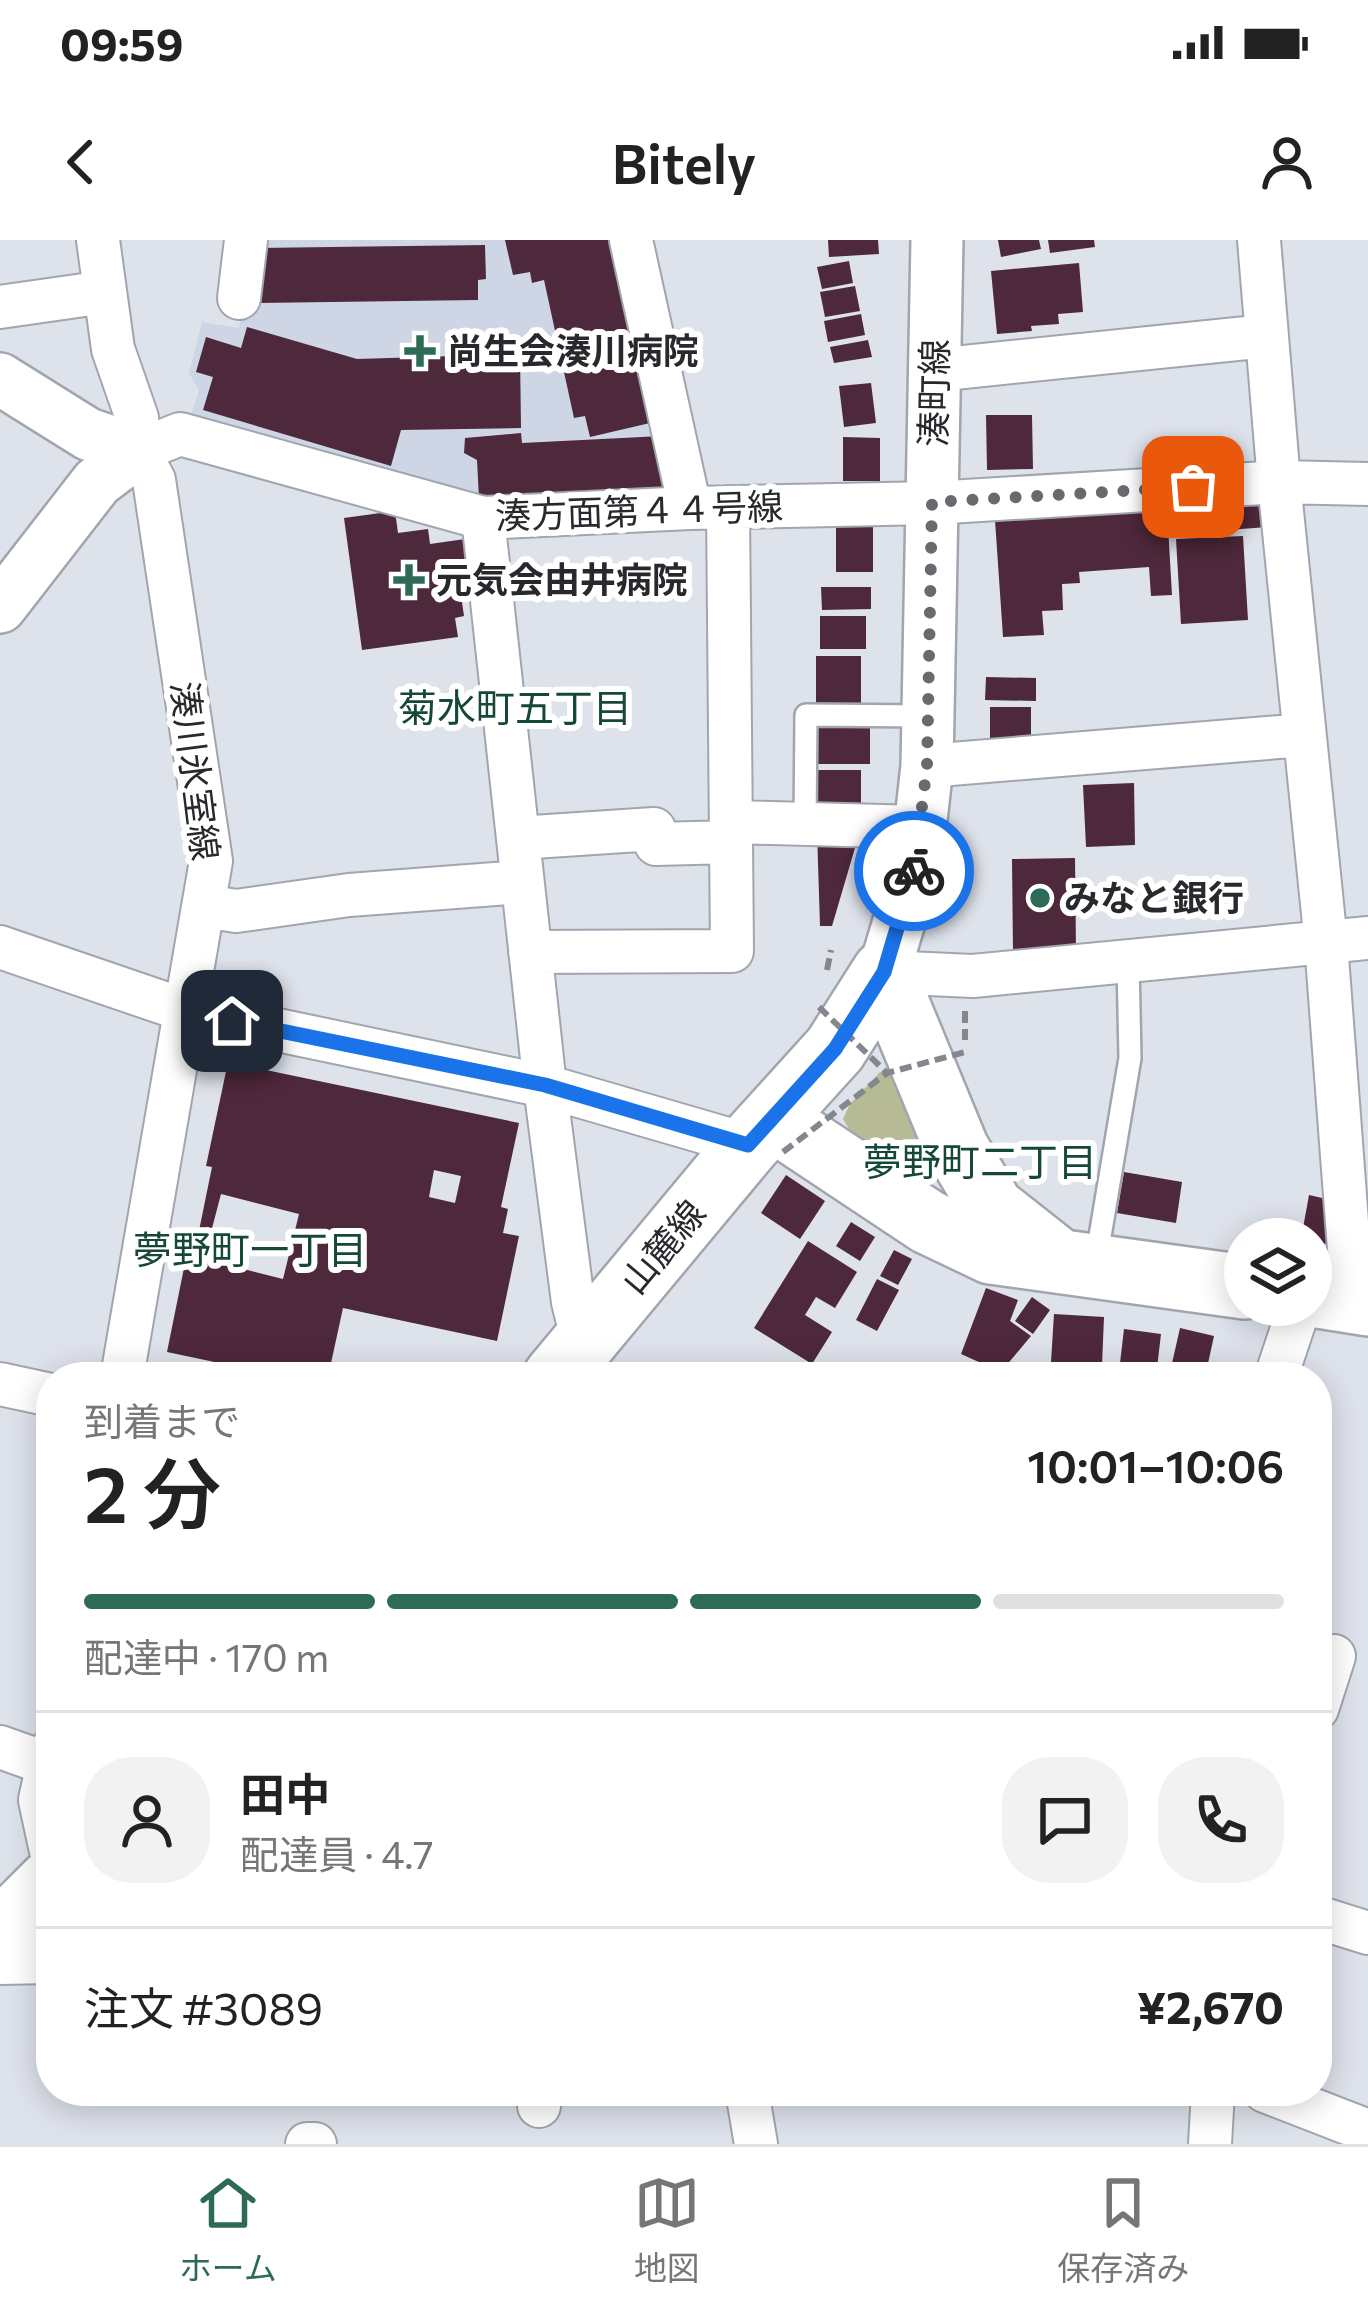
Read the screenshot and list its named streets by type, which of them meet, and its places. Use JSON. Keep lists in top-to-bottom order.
{
  "streets": {
    "main road": ["山麓線"],
    "street": ["湊町線", "湊方面第４４号線", "湊川氷室線"]
  },
  "crossings": [
    ["湊町線", "湊方面第４４号線"],
    ["湊町線", "山麓線"],
    ["湊方面第４４号線", "湊川氷室線"]
  ],
  "districts": ["菊水町五丁目", "夢野町二丁目", "夢野町一丁目"],
  "places": {
    "health": ["尚生会湊川病院", "元気会由井病院"],
    "other": ["みなと銀行"]
  },
  "page": {
    "status": "09:59",
    "header": "Bitely",
    "heading": ["2 分", "到着まで", "10:01–10:06"],
    "panel": [
      "田中",
      "配達員 · 4.7",
      "注文 #3089",
      "¥2,670"
    ],
    "bar": "配達中 · 170 m",
    "tabs": ["ホーム", "地図", "保存済み"]
  }
}
